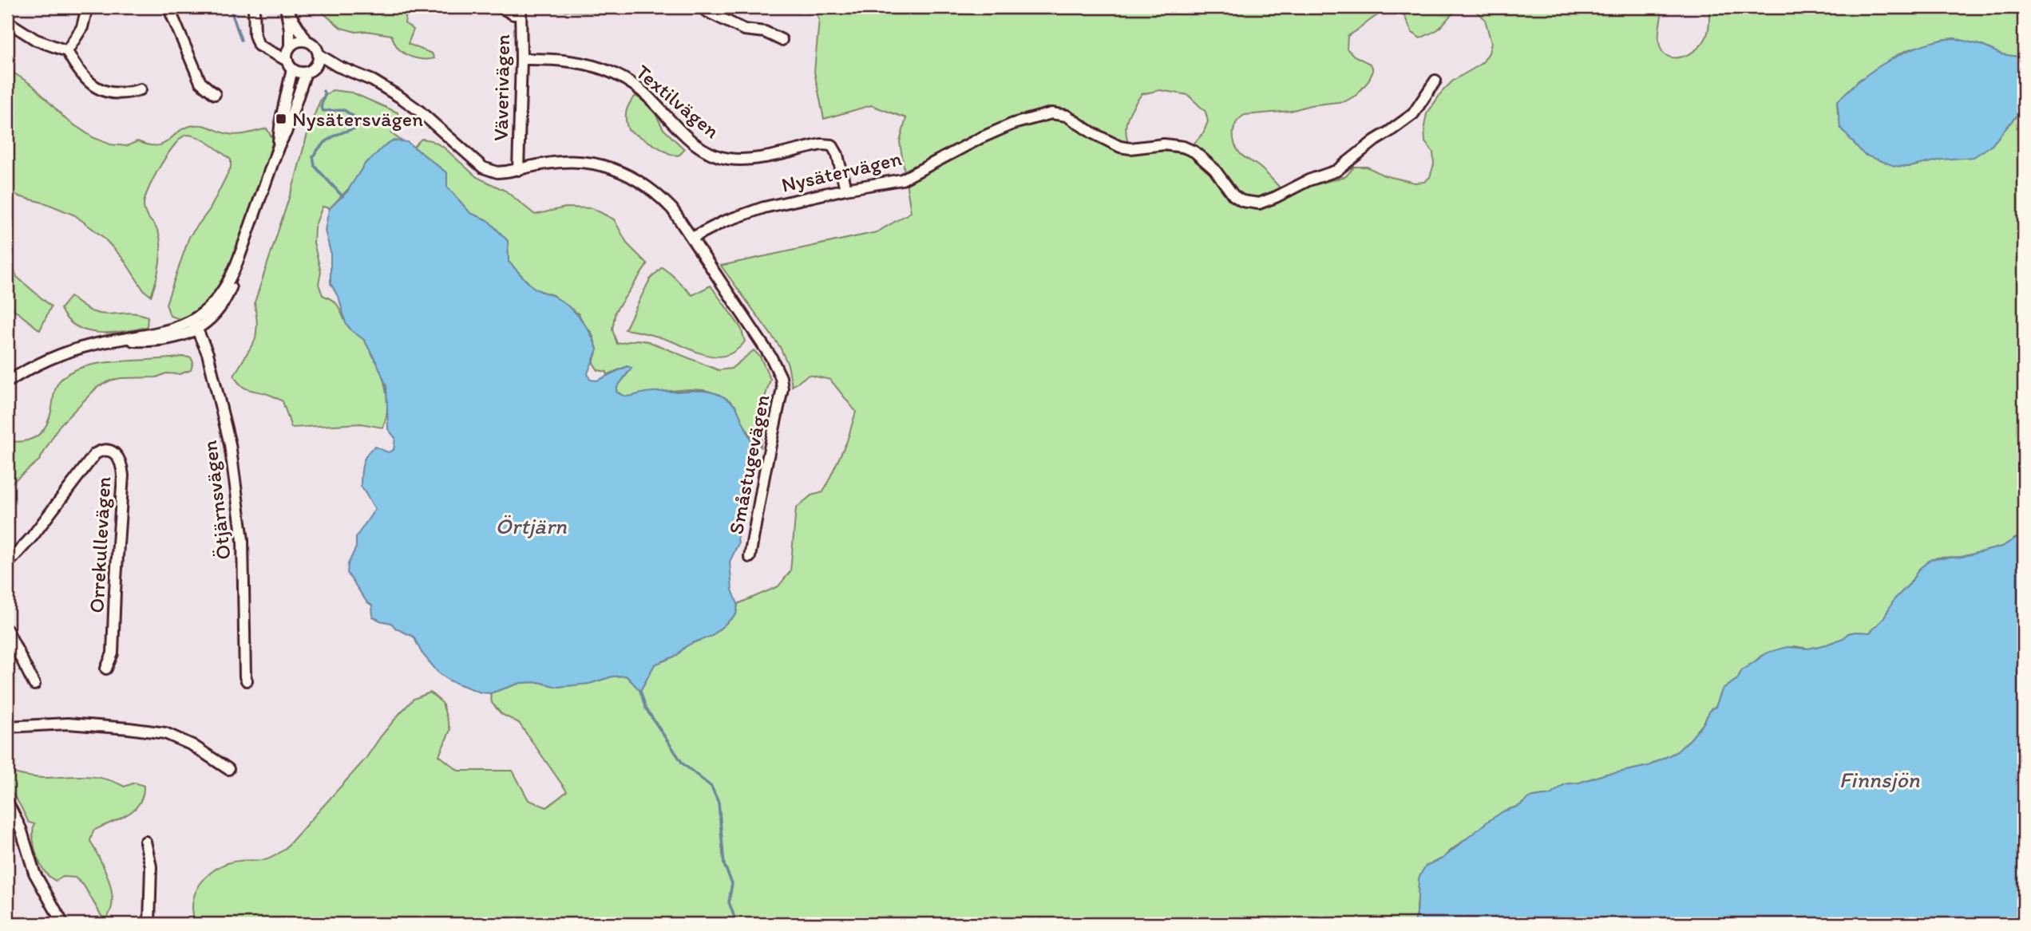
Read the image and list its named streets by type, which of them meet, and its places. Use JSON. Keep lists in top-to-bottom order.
{
  "streets": {
    "street": [
      "Väverivägen",
      "Textilvägen",
      "Nysätervägen",
      "Småstugevägen",
      "Ötjärnsvägen",
      "Orrekullevägen"
    ]
  },
  "crossings": [
    ["Väverivägen", "Textilvägen"],
    ["Textilvägen", "Nysätervägen"],
    ["Nysätervägen", "Småstugevägen"]
  ],
  "water": ["Örtjärn", "Finnsjön"],
  "places": {
    "transit": ["Nysätersvägen"]
  }
}
